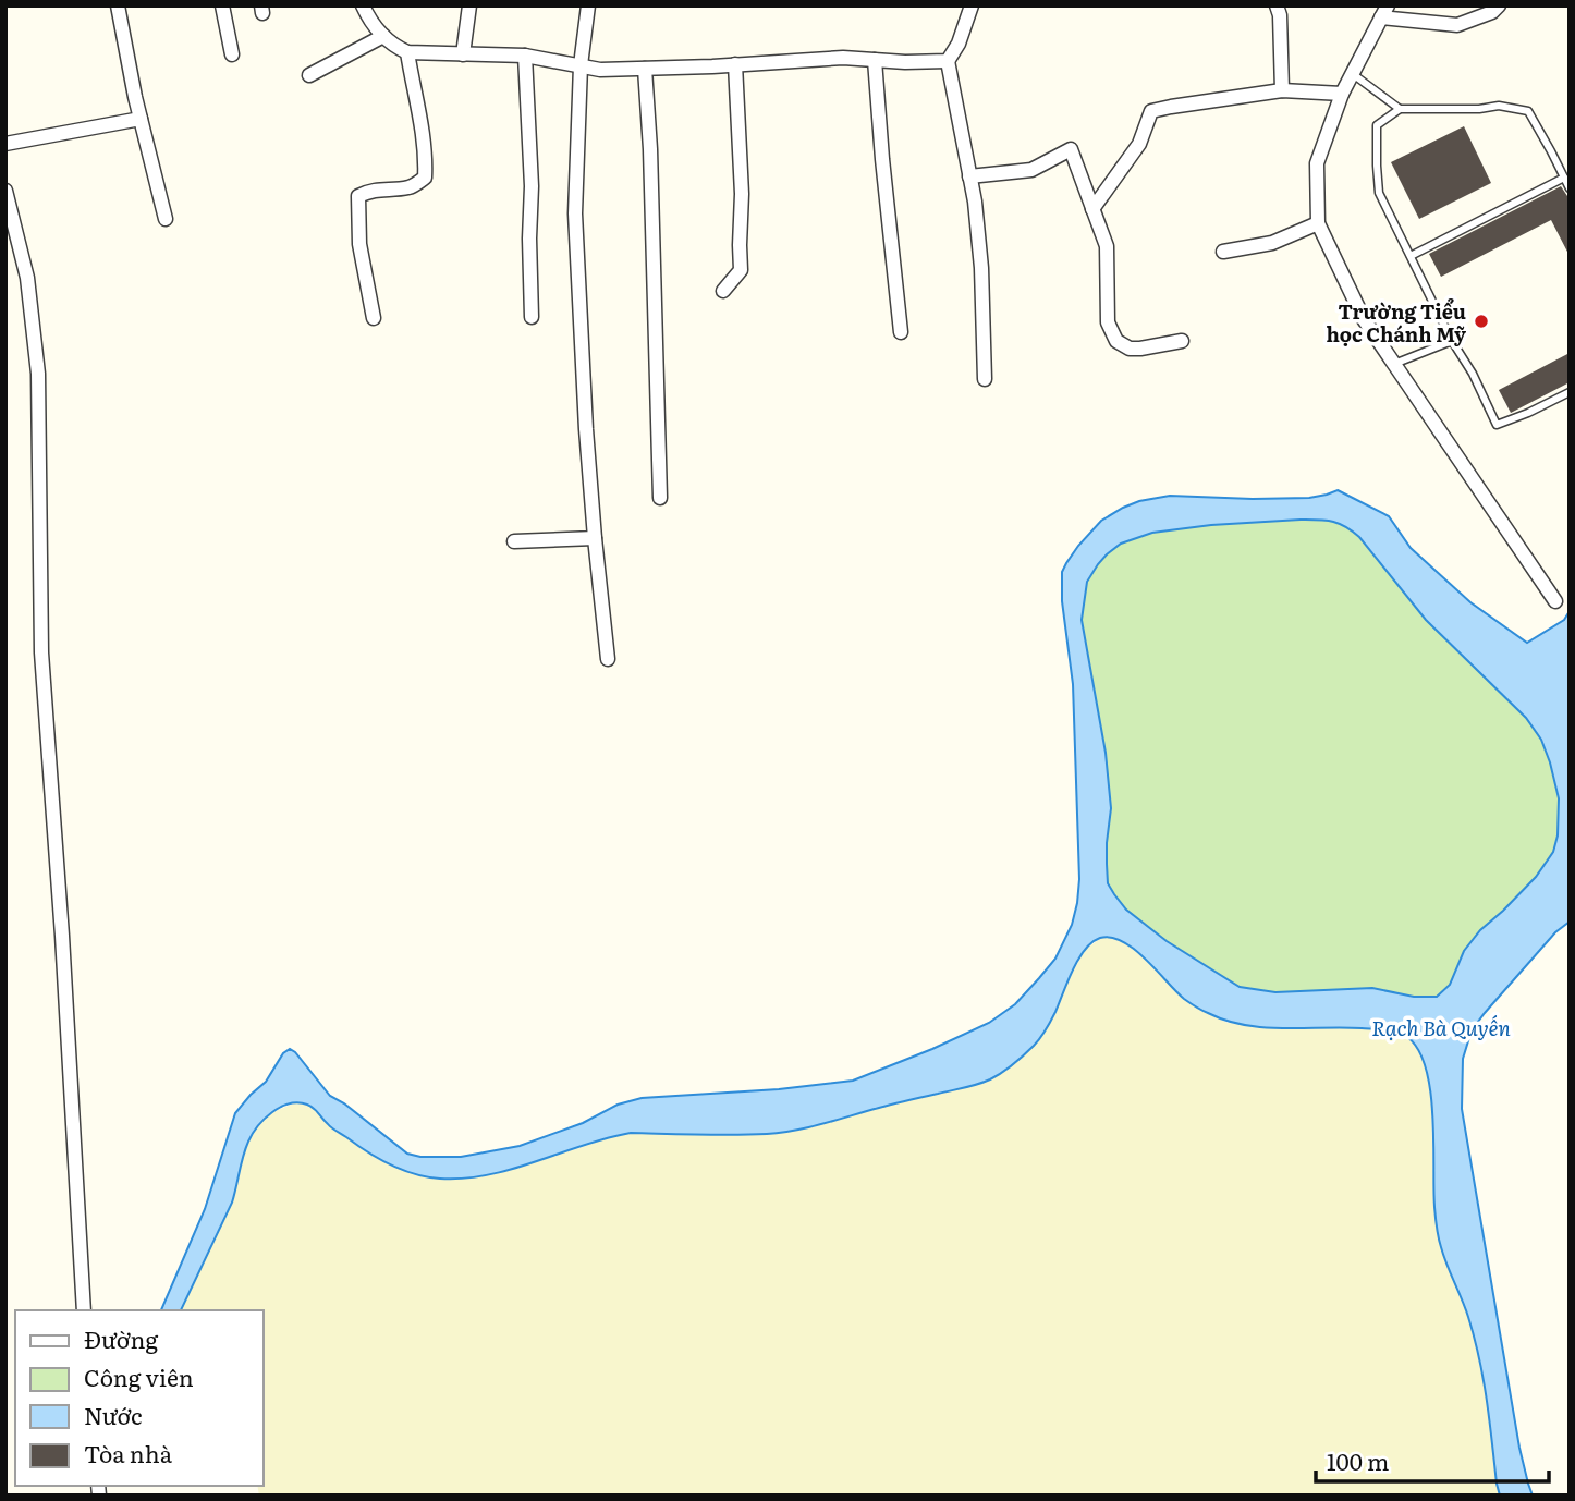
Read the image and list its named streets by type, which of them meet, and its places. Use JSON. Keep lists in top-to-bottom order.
{
  "water": ["Rạch Bà Quyến"],
  "places": ["Trường Tiểu học Chánh Mỹ"],
  "legend": [
    "Đường",
    "Công viên",
    "Nước",
    "Tòa nhà"
  ],
  "scale_bar": "100 m"
}
